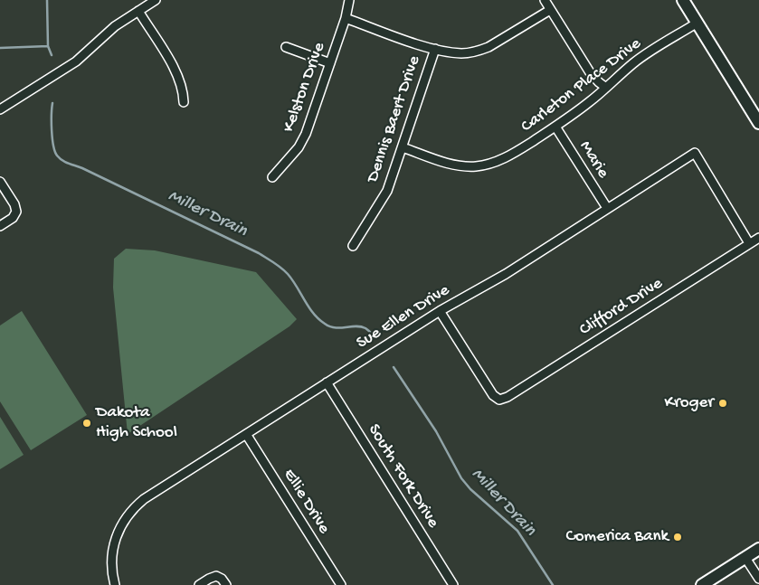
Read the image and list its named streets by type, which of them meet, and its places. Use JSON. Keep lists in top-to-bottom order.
{
  "streets": {
    "street": [
      "Carleton Place Drive",
      "Kelston Drive",
      "Dennis Baert Drive",
      "Marie",
      "Clifford Drive",
      "Sue Ellen Drive",
      "South Fork Drive",
      "Ellie Drive"
    ]
  },
  "crossings": [
    ["Carleton Place Drive", "Dennis Baert Drive"],
    ["Carleton Place Drive", "Marie"],
    ["Marie", "Sue Ellen Drive"],
    ["Clifford Drive", "Sue Ellen Drive"],
    ["Sue Ellen Drive", "South Fork Drive"],
    ["Sue Ellen Drive", "Ellie Drive"]
  ],
  "water": ["Miller Drain"],
  "places": ["Kroger", "Dakota High School", "Comerica Bank"]
}
